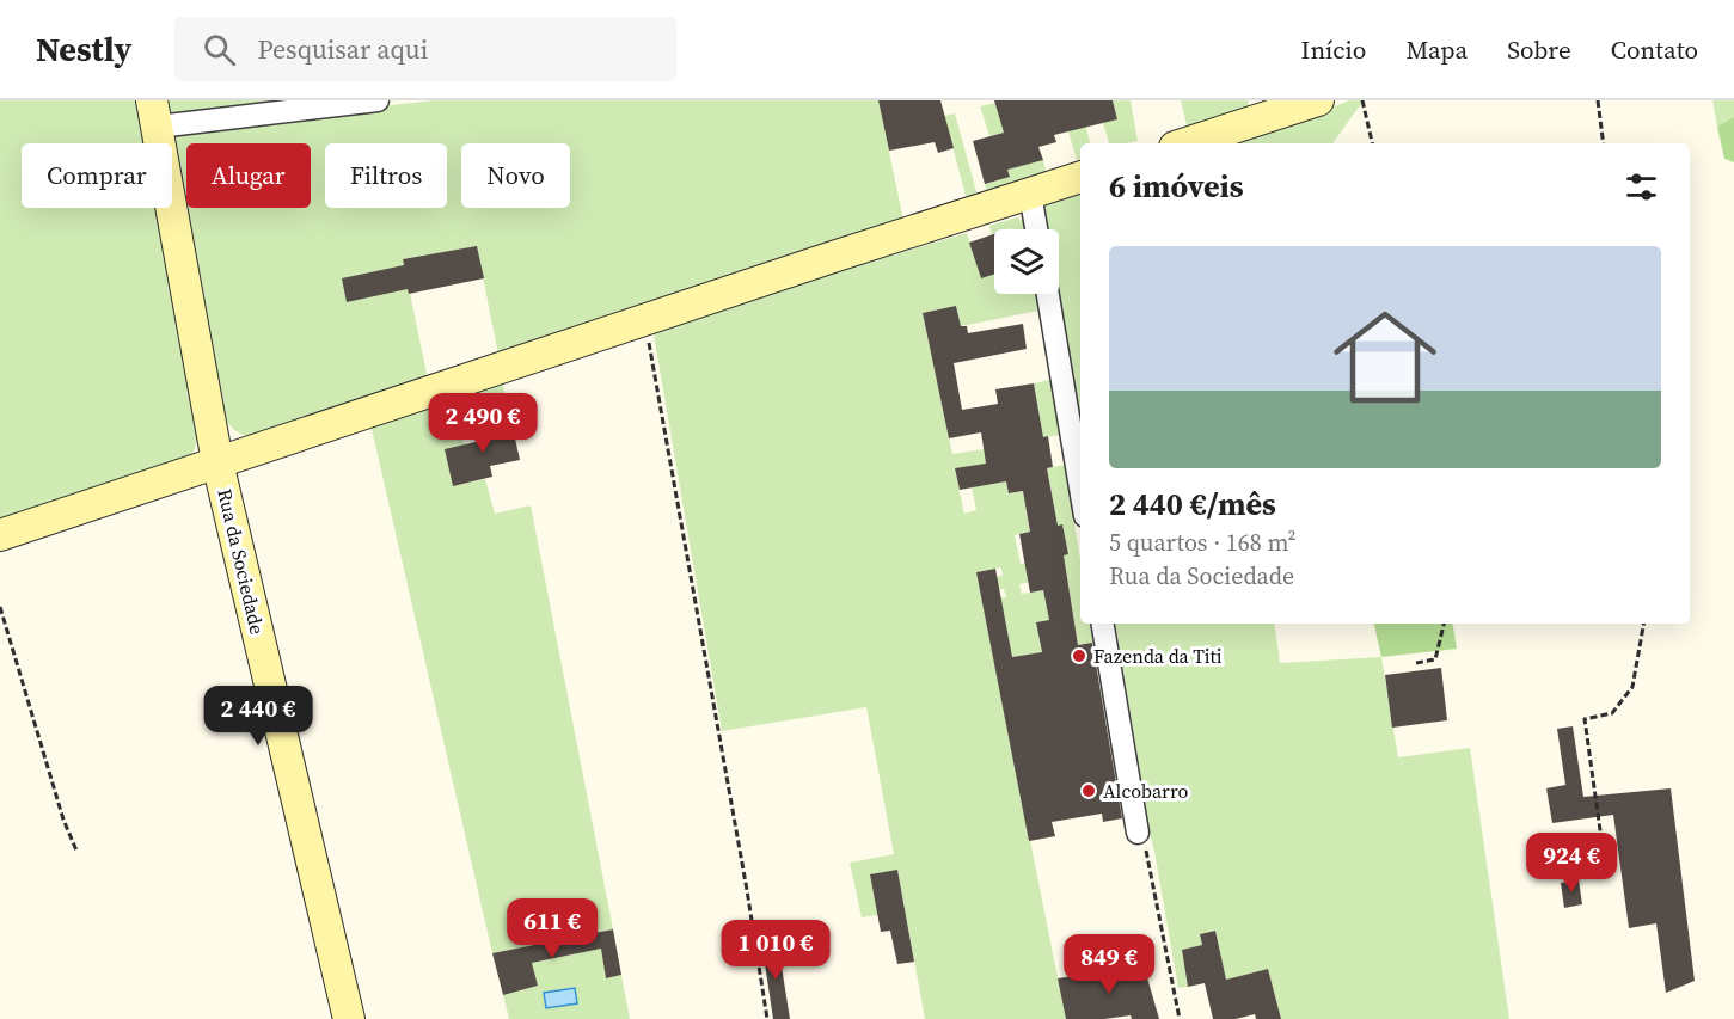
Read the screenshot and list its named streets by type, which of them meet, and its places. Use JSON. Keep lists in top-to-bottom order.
{
  "streets": {
    "main road": ["Rua da Sociedade"]
  },
  "places": ["Fazenda da Titi", "Alcobarro"],
  "page": {
    "header": "Nestly",
    "search": "Pesquisar aqui",
    "nav": [
      "Início",
      "Mapa",
      "Sobre",
      "Contato"
    ],
    "chip": [
      "Comprar",
      "Alugar",
      "Filtros",
      "Novo"
    ],
    "heading": "6 imóveis",
    "list": [
      {
        "name": "2 440 €/mês",
        "note": "5 quartos · 168 m² · Rua da Sociedade"
      }
    ],
    "price": [
      "2 490 €",
      "2 440 €",
      "924 €",
      "611 €",
      "1 010 €",
      "849 €"
    ]
  }
}
